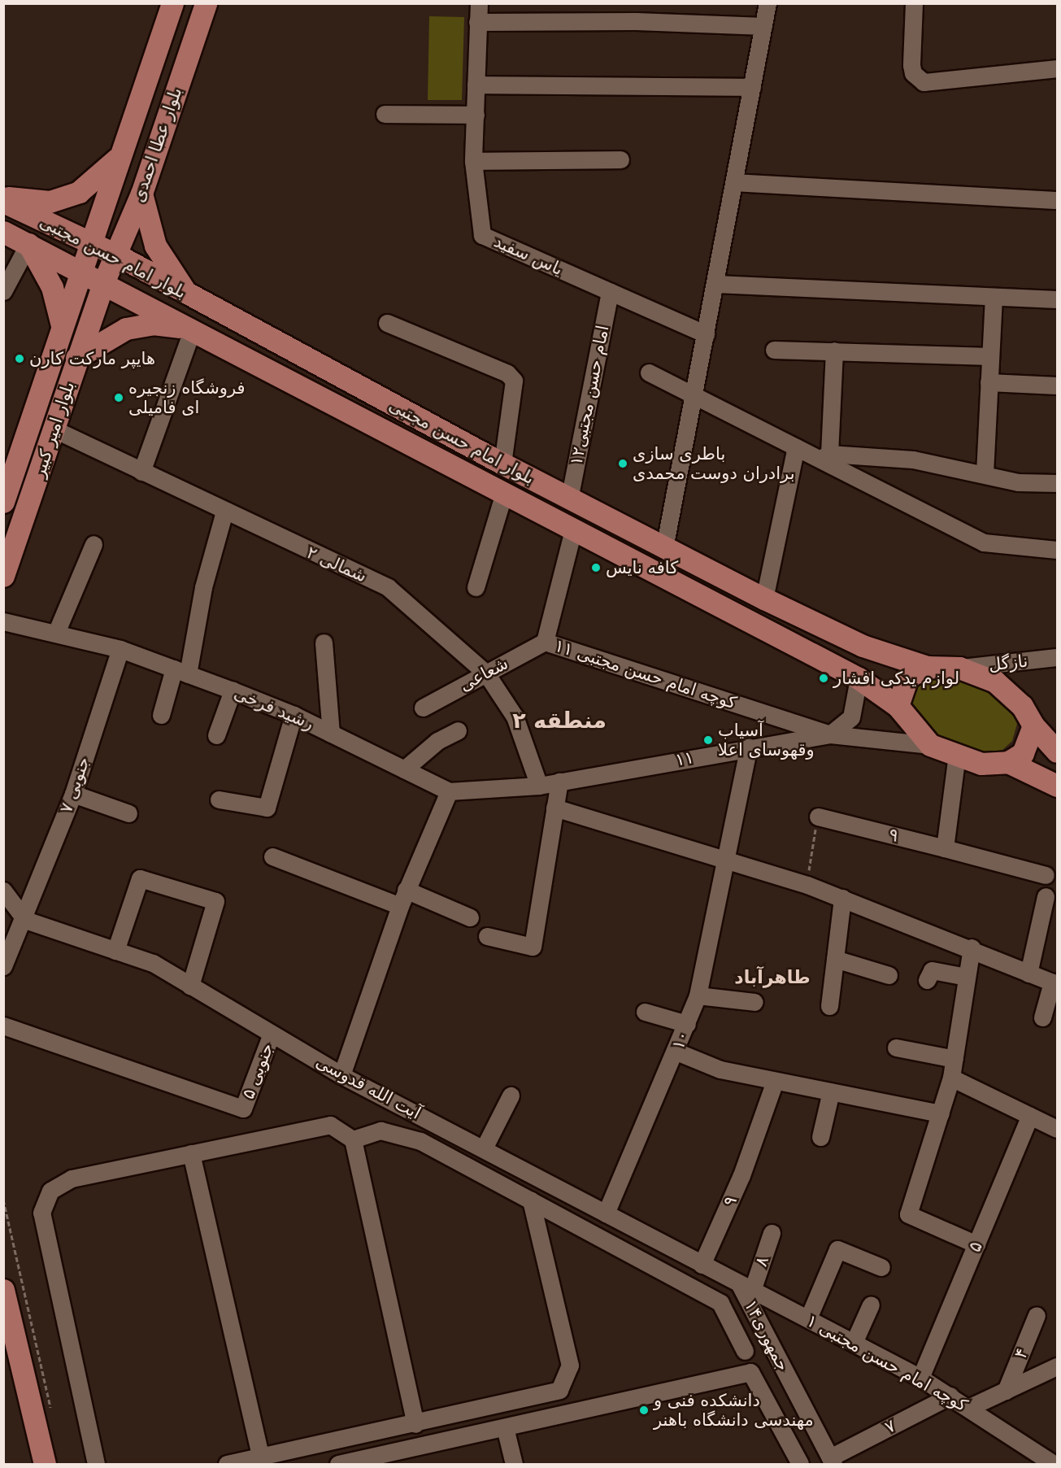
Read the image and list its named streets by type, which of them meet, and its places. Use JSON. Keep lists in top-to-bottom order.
{
  "streets": {
    "main road": ["بلوار عطا احمدی", "بلوار امام حسن مجتبی", "بلوار امیر کبیر"],
    "street": [
      "یاس سفید",
      "امام حسن مجتبی۱۲",
      "۲ شمالی",
      "نازگل",
      "شعاعی",
      "کوچه امام حسن مجتبی ۱۱",
      "رشید فرخی",
      "۱۱",
      "۷ جنوبی",
      "۹",
      "۱۰",
      "۵ جنوبی",
      "آیت الله قدوسی",
      "۵",
      "۸",
      "جمهوری۱۴",
      "۴",
      "کوچه امام حسن مجتبی ۱",
      "۷"
    ]
  },
  "crossings": [
    ["بلوار عطا احمدی", "بلوار امام حسن مجتبی"],
    ["بلوار عطا احمدی", "بلوار امیر کبیر"],
    ["یاس سفید", "امام حسن مجتبی۱۲"],
    ["بلوار امام حسن مجتبی", "امام حسن مجتبی۱۲"],
    ["بلوار امام حسن مجتبی", "بلوار امیر کبیر"],
    ["بلوار امام حسن مجتبی", "نازگل"],
    ["بلوار امام حسن مجتبی", "۱۱"],
    ["بلوار امیر کبیر", "۲ شمالی"],
    ["۲ شمالی", "شعاعی"],
    ["۲ شمالی", "رشید فرخی"],
    ["۲ شمالی", "۱۱"],
    ["نازگل", "۱۱"],
    ["شعاعی", "کوچه امام حسن مجتبی ۱۱"],
    ["کوچه امام حسن مجتبی ۱۱", "۱۱"],
    ["رشید فرخی", "۱۱"],
    ["رشید فرخی", "۷ جنوبی"],
    ["۱۱", "۱۰"],
    ["۷ جنوبی", "آیت الله قدوسی"],
    ["۹", "آیت الله قدوسی"],
    ["۱۰", "آیت الله قدوسی"],
    ["۵ جنوبی", "آیت الله قدوسی"],
    ["آیت الله قدوسی", "۸"],
    ["آیت الله قدوسی", "جمهوری۱۴"],
    ["آیت الله قدوسی", "کوچه امام حسن مجتبی ۱"],
    ["۵", "کوچه امام حسن مجتبی ۱"],
    ["۸", "جمهوری۱۴"],
    ["۸", "کوچه امام حسن مجتبی ۱"],
    ["جمهوری۱۴", "کوچه امام حسن مجتبی ۱"],
    ["جمهوری۱۴", "۷"],
    ["کوچه امام حسن مجتبی ۱", "۷"]
  ],
  "districts": ["منطقه ۲", "طاهرآباد"],
  "places": [
    "هایپر مارکت کارن",
    "فروشگاه زنجیره ای فامیلی",
    "باطری سازی برادران دوست محمدی",
    "کافه نایس",
    "لوازم یدکی افشار",
    "آسیاب وقهوسای اعلا",
    "دانشکده فنی و مهندسی دانشگاه باهنر"
  ]
}
